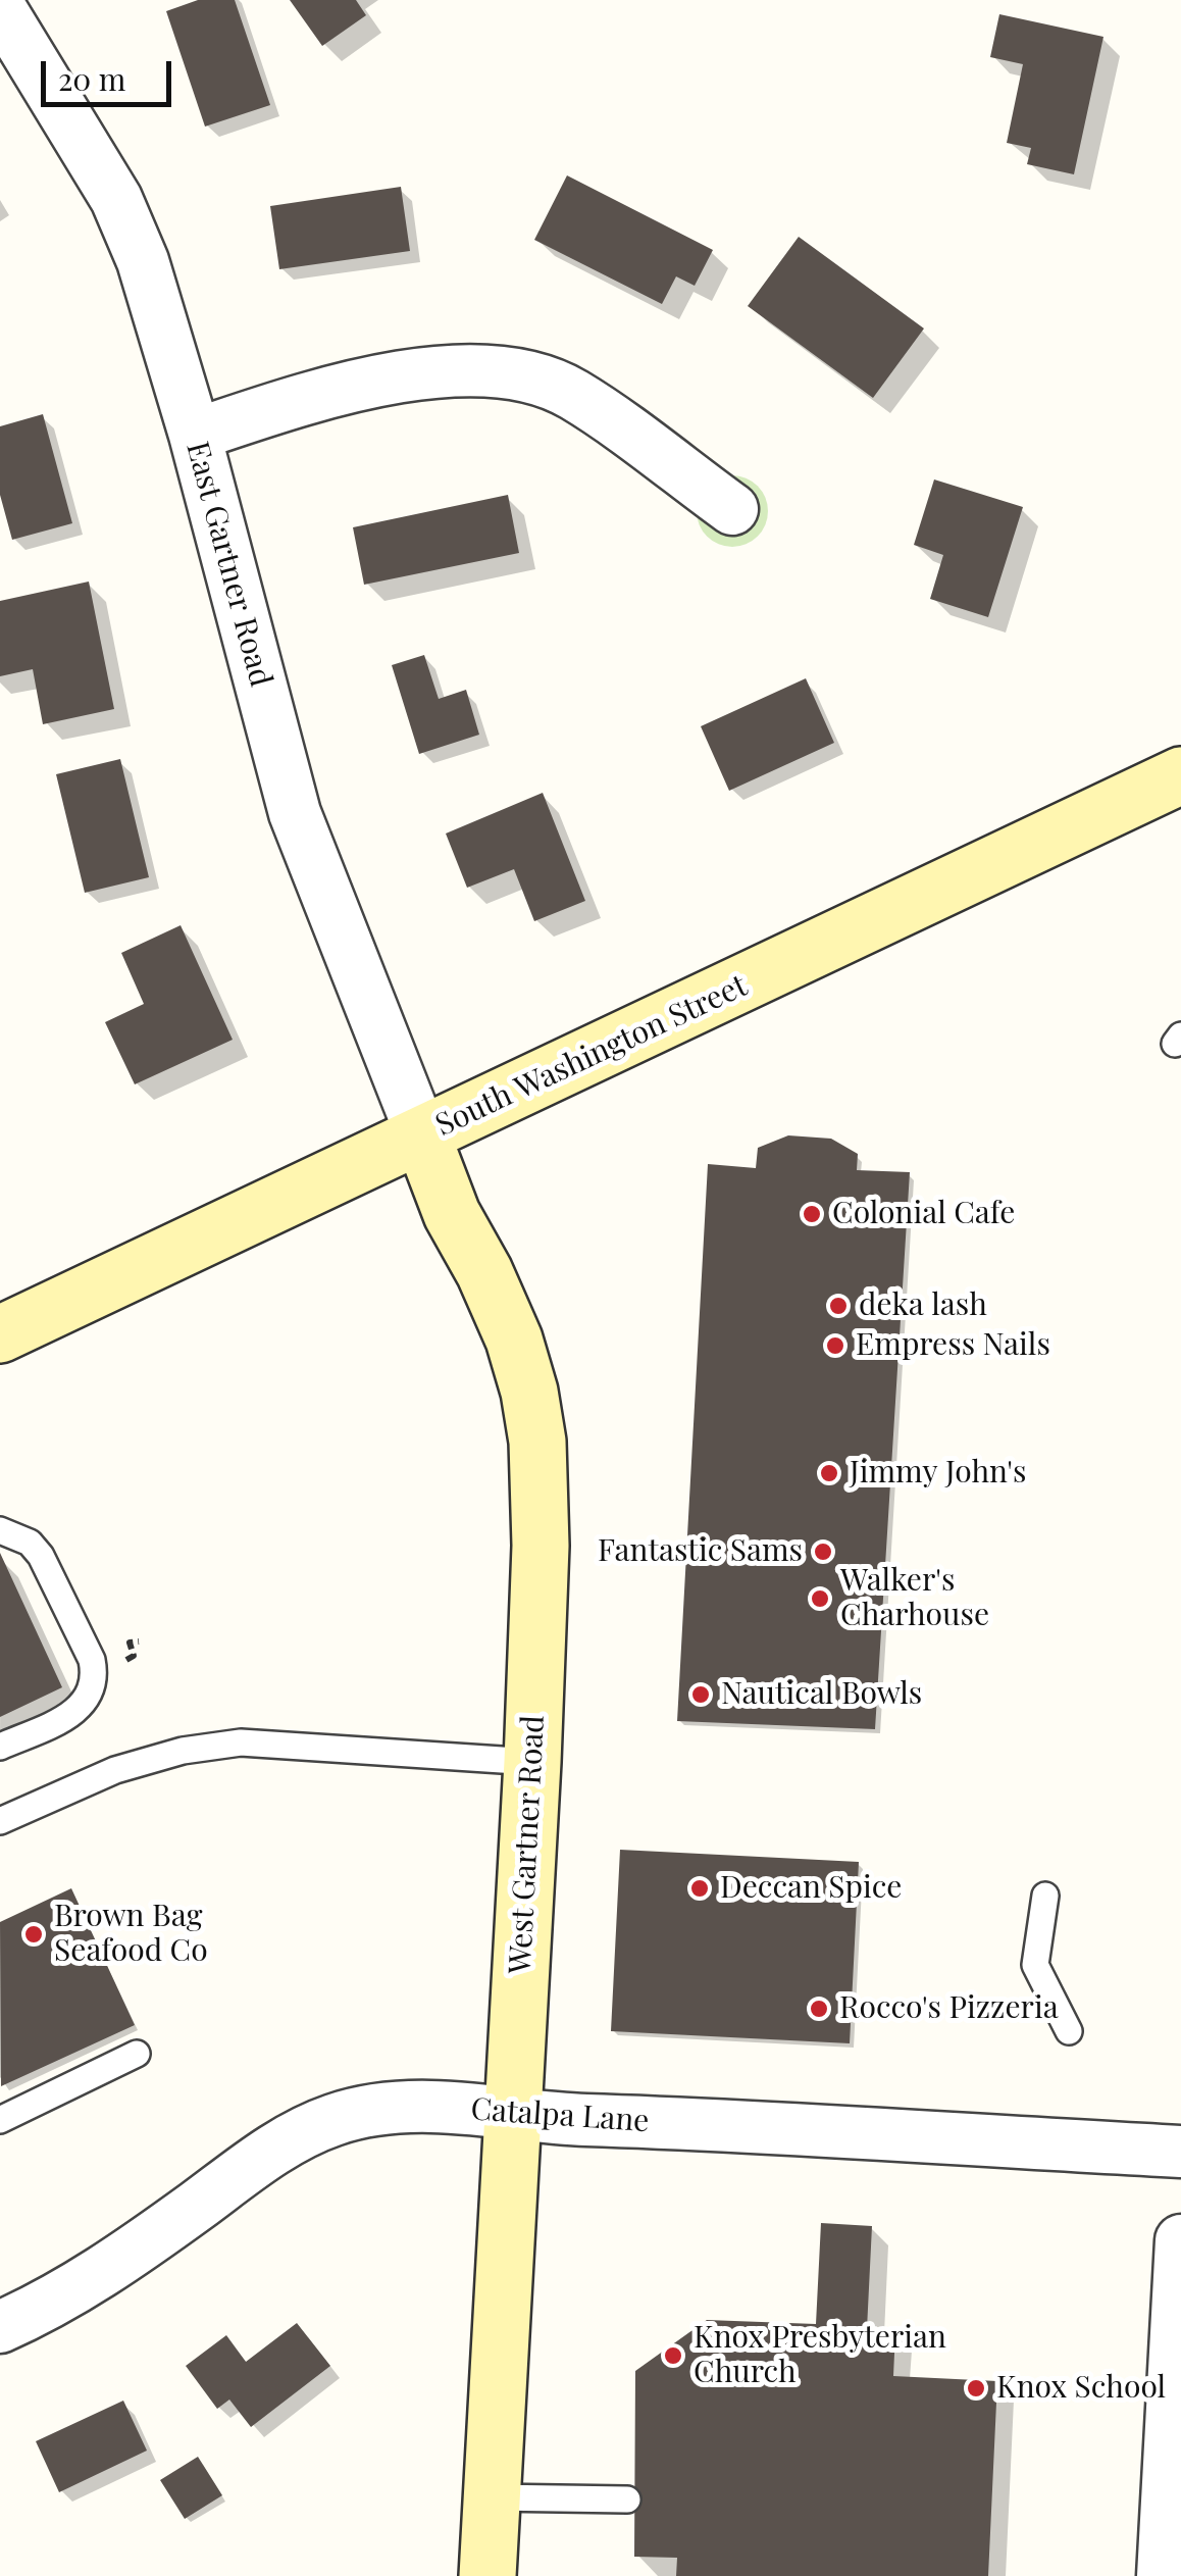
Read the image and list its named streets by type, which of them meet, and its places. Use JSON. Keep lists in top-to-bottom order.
{
  "streets": {
    "street": [
      "East Gartner Road",
      "South Washington Street",
      "West Gartner Road",
      "Catalpa Lane"
    ]
  },
  "crossings": [
    ["East Gartner Road", "South Washington Street"],
    ["East Gartner Road", "West Gartner Road"],
    ["South Washington Street", "West Gartner Road"],
    ["West Gartner Road", "Catalpa Lane"]
  ],
  "places": [
    "Colonial Cafe",
    "deka lash",
    "Empress Nails",
    "Jimmy John's",
    "Fantastic Sams",
    "Walker's Charhouse",
    "Nautical Bowls",
    "Deccan Spice",
    "Brown Bag Seafood Co",
    "Rocco's Pizzeria",
    "Knox Presbyterian Church",
    "Knox School"
  ],
  "scale_bar": "20 m"
}
